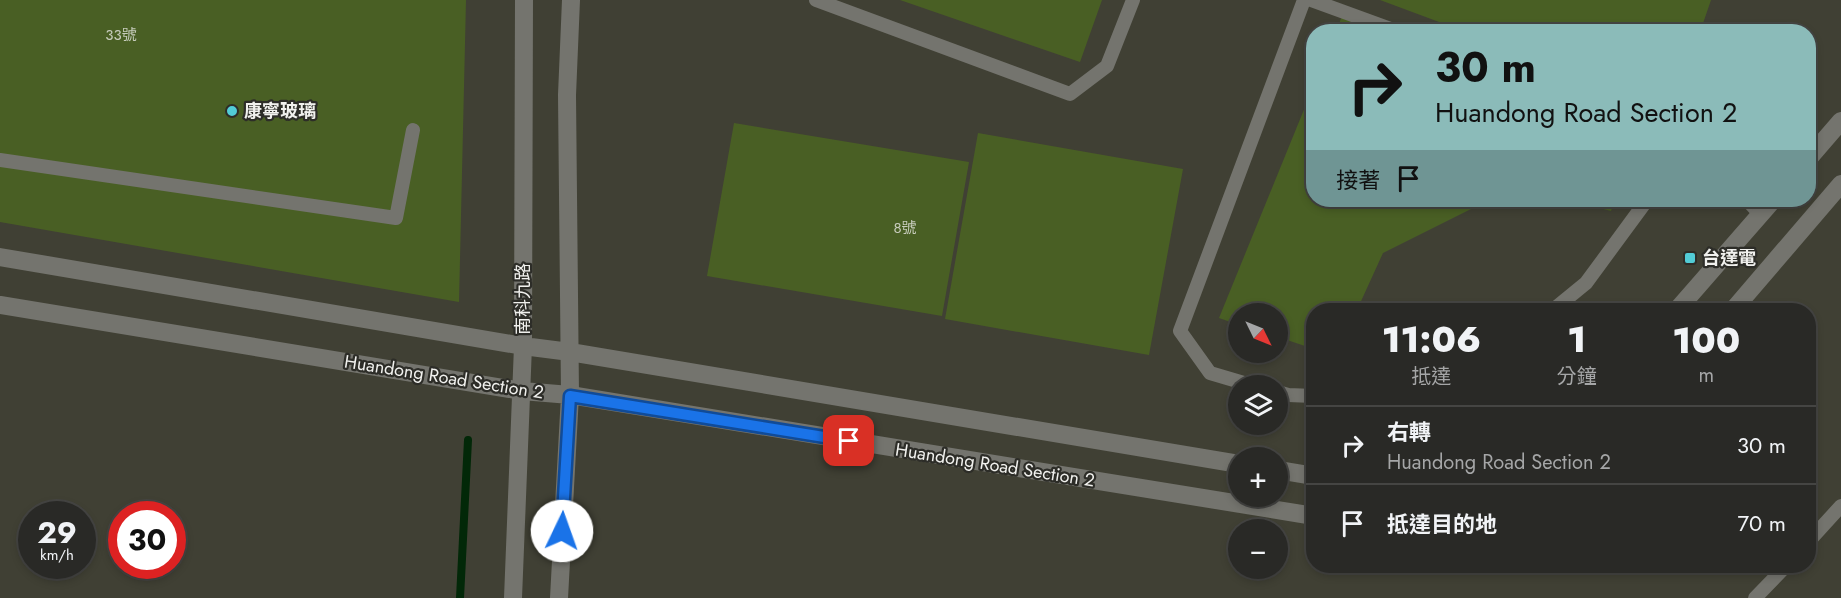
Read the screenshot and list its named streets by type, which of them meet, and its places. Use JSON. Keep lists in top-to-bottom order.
{
  "streets": {
    "street": ["南科九路", "Huandong Road Section 2"]
  },
  "crossings": [
    ["南科九路", "Huandong Road Section 2"]
  ],
  "places": {
    "other": ["康寧玻璃"],
    "transit": ["台達電"]
  },
  "house_numbers": ["33號", "8號"],
  "north": "bottom right",
  "page": {
    "turn": ["30 m", "Huandong Road Section 2"],
    "then": "接著",
    "map_buttons": ["+", "−"],
    "eta": [
      "11:06",
      "抵達",
      "1",
      "分鐘",
      "100",
      "m"
    ],
    "list": [
      {
        "name": "右轉",
        "note": "Huandong Road Section 2",
        "value": "30 m"
      },
      {
        "name": "抵達目的地",
        "value": "70 m"
      }
    ],
    "speed": "29 km/h",
    "limit": "30"
  }
}
